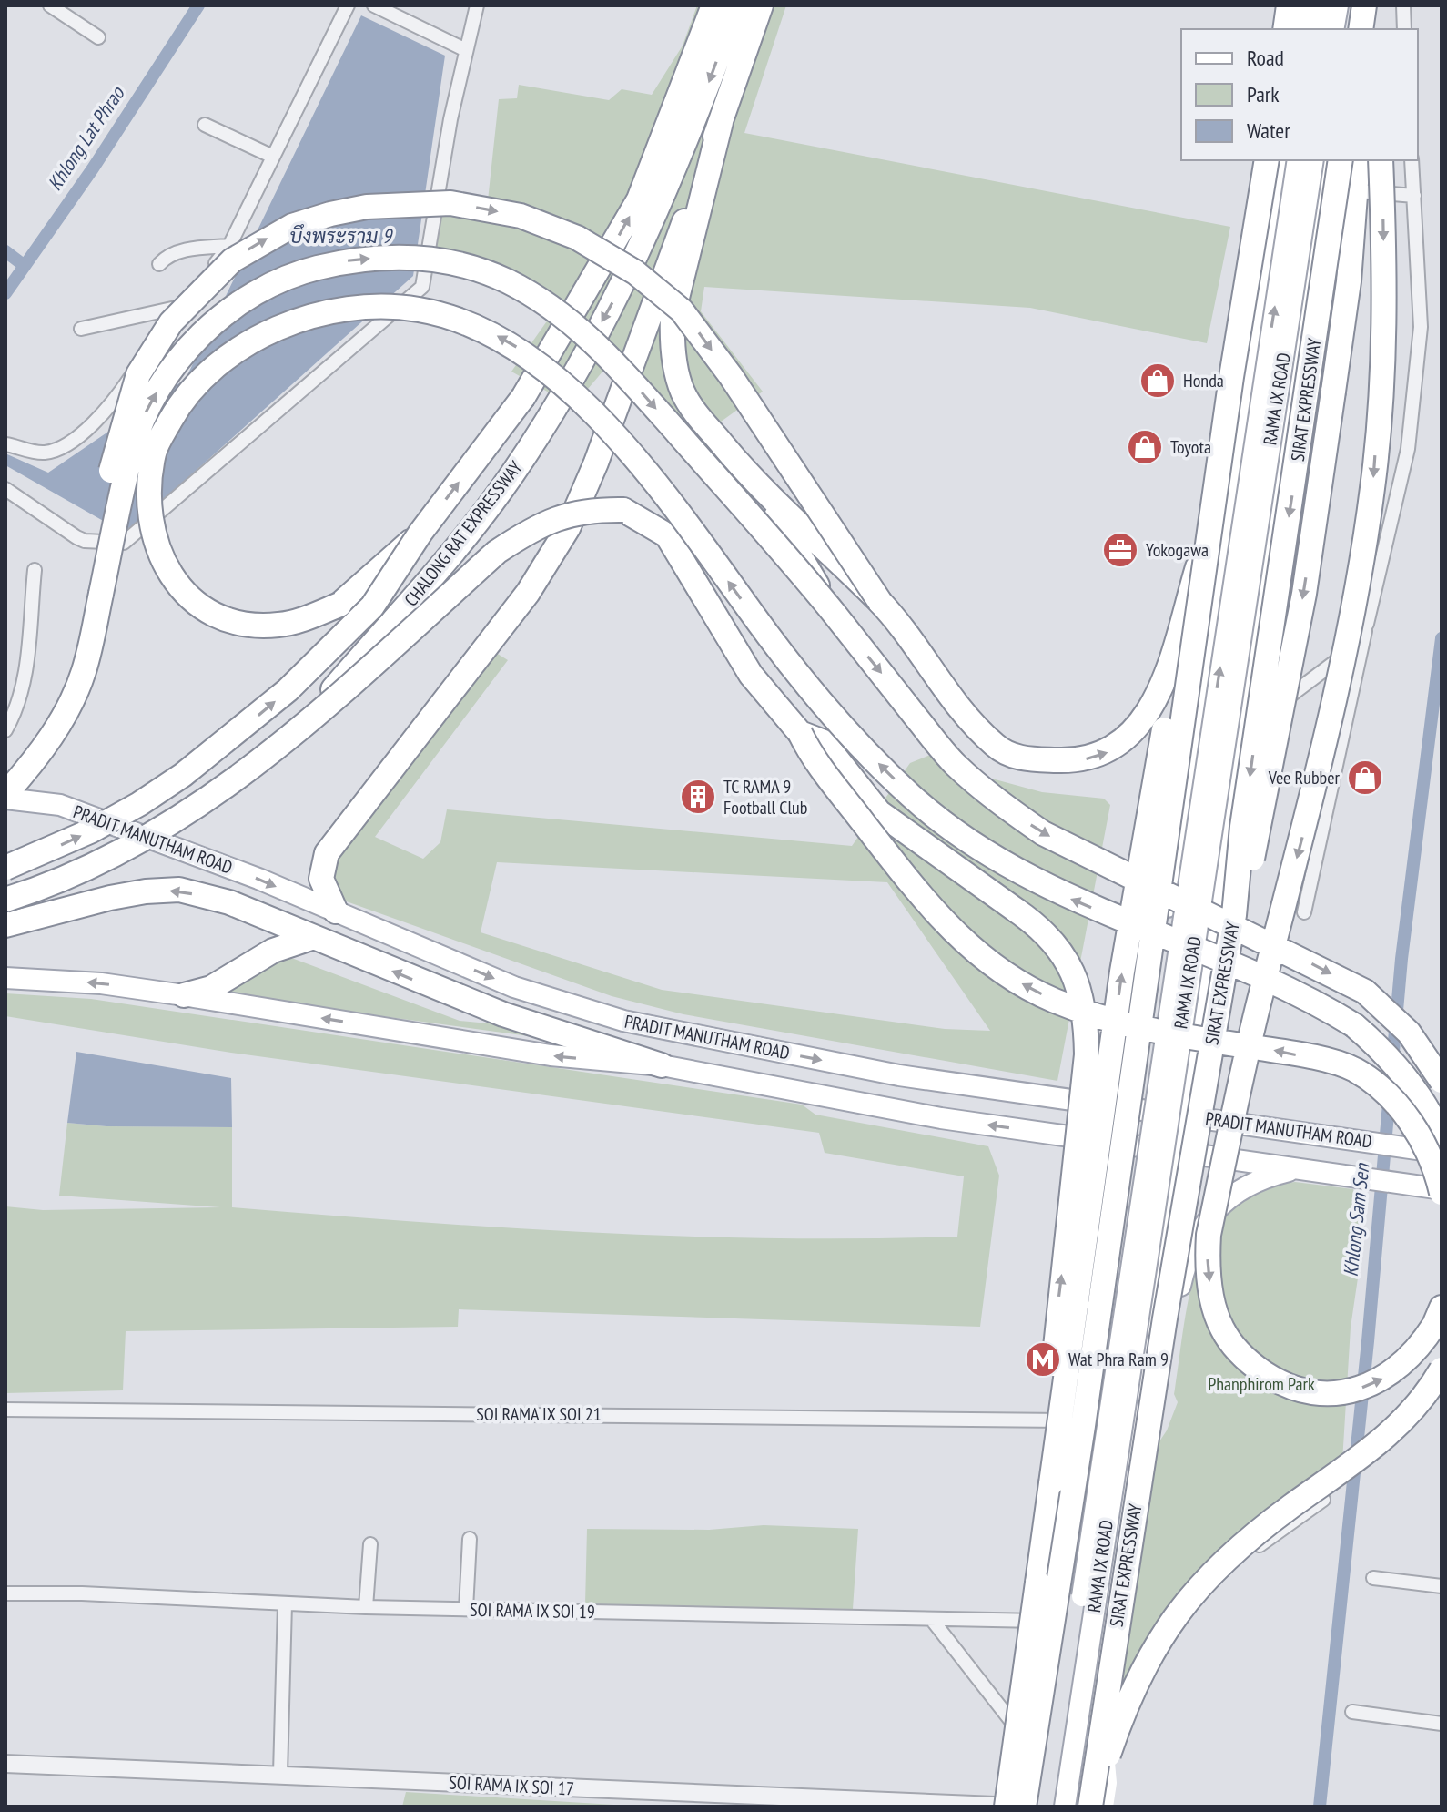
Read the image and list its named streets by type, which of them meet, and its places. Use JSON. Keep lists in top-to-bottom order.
{
  "streets": {
    "highway": ["SIRAT EXPRESSWAY", "CHALONG RAT EXPRESSWAY"],
    "main road": ["RAMA IX ROAD", "PRADIT MANUTHAM ROAD"],
    "street": ["SOI RAMA IX SOI 21", "SOI RAMA IX SOI 19", "SOI RAMA IX SOI 17"]
  },
  "crossings": [
    ["RAMA IX ROAD", "PRADIT MANUTHAM ROAD"],
    ["RAMA IX ROAD", "SOI RAMA IX SOI 21"],
    ["RAMA IX ROAD", "SOI RAMA IX SOI 19"],
    ["RAMA IX ROAD", "SOI RAMA IX SOI 17"]
  ],
  "water": ["Khlong Lat Phrao", "บึงพระราม 9", "Khlong Sam Sen"],
  "parks": ["Phanphirom Park"],
  "places": {
    "shop": ["Honda", "Toyota", "Vee Rubber"],
    "office": ["Yokogawa"],
    "building": ["TC RAMA 9 Football Club"],
    "metro station": ["Wat Phra Ram 9"]
  },
  "legend": ["Road", "Park", "Water"]
}
